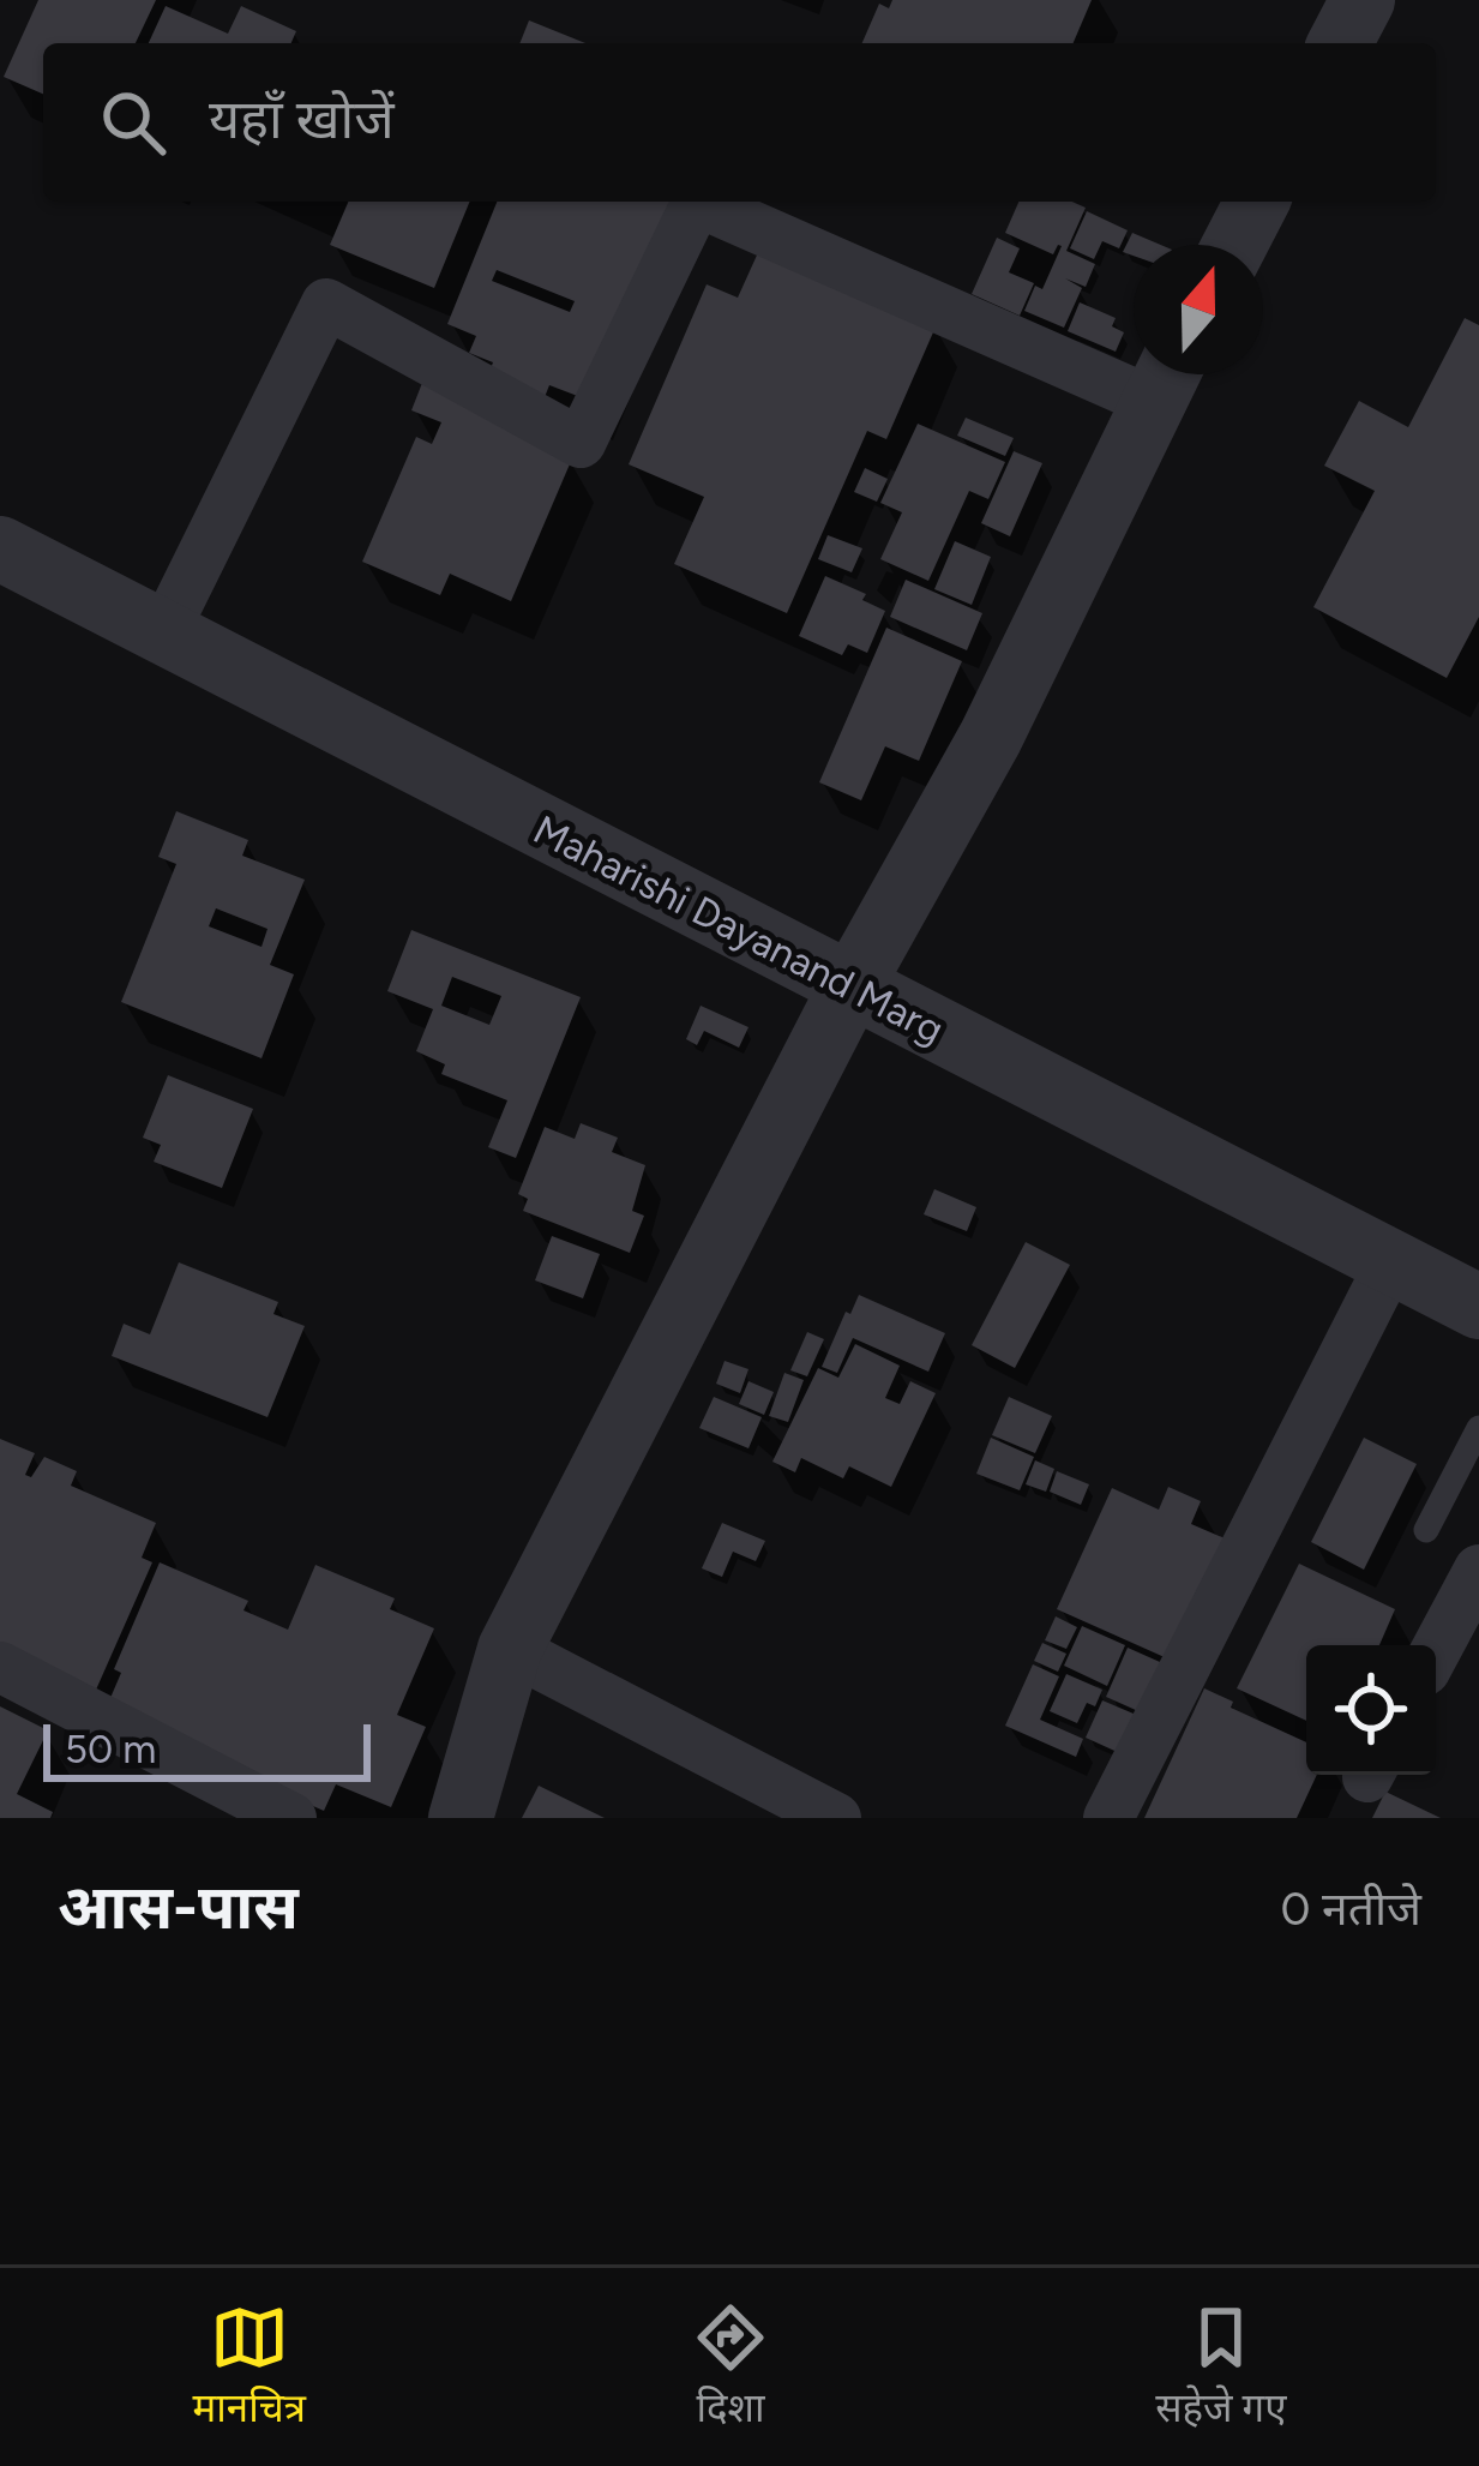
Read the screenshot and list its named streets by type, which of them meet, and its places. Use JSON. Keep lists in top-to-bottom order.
{
  "streets": {
    "street": ["Maharishi Dayanand Marg"]
  },
  "scale_bar": "50 m",
  "north": "top",
  "page": {
    "search": "यहाँ खोजें",
    "scale": "50 m",
    "heading": ["आस-पास", "0 नतीजे"],
    "nav": ["मानचित्र", "दिशा", "सहेजे गए"]
  }
}
